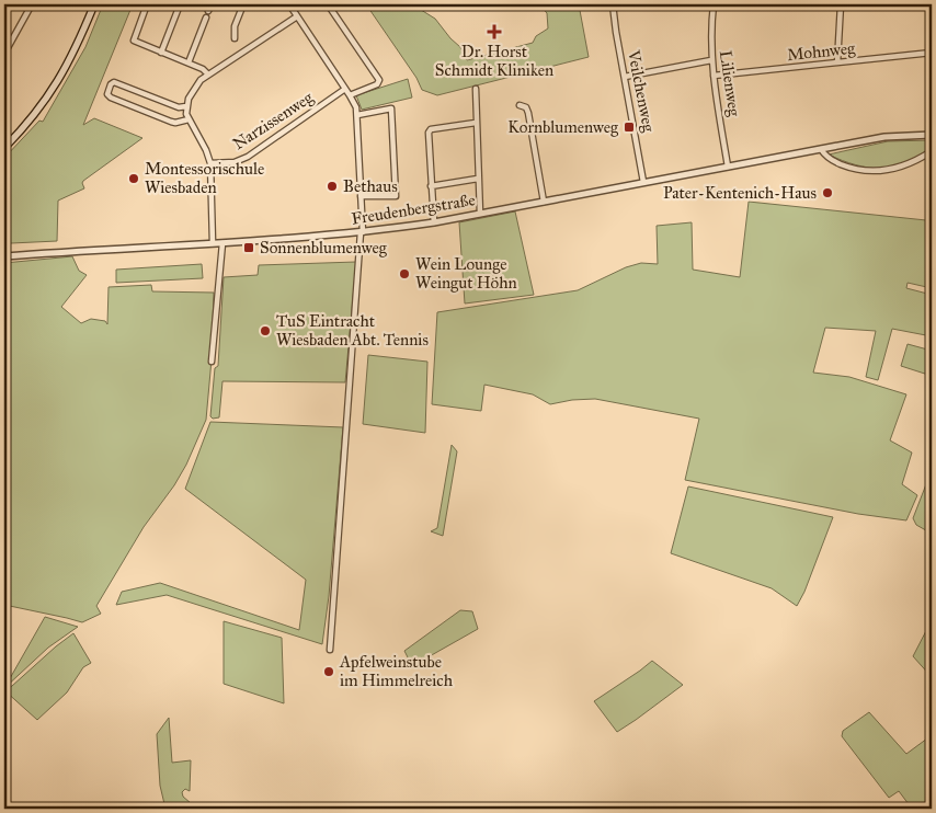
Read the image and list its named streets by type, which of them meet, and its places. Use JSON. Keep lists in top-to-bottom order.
{
  "streets": {
    "street": [
      "Mohnweg",
      "Lilienweg",
      "Veilchenweg",
      "Narzissenweg",
      "Freudenbergstraße"
    ]
  },
  "crossings": [
    ["Mohnweg", "Lilienweg"],
    ["Lilienweg", "Freudenbergstraße"],
    ["Veilchenweg", "Freudenbergstraße"]
  ],
  "places": {
    "health": ["Dr. Horst Schmidt Kliniken"],
    "transit": ["Kornblumenweg", "Sonnenblumenweg"],
    "other": [
      "Montessorischule Wiesbaden",
      "Bethaus",
      "Pater-Kentenich-Haus",
      "Wein Lounge Weingut Höhn",
      "TuS Eintracht Wiesbaden Abt. Tennis",
      "Apfelweinstube im Himmelreich"
    ]
  }
}
